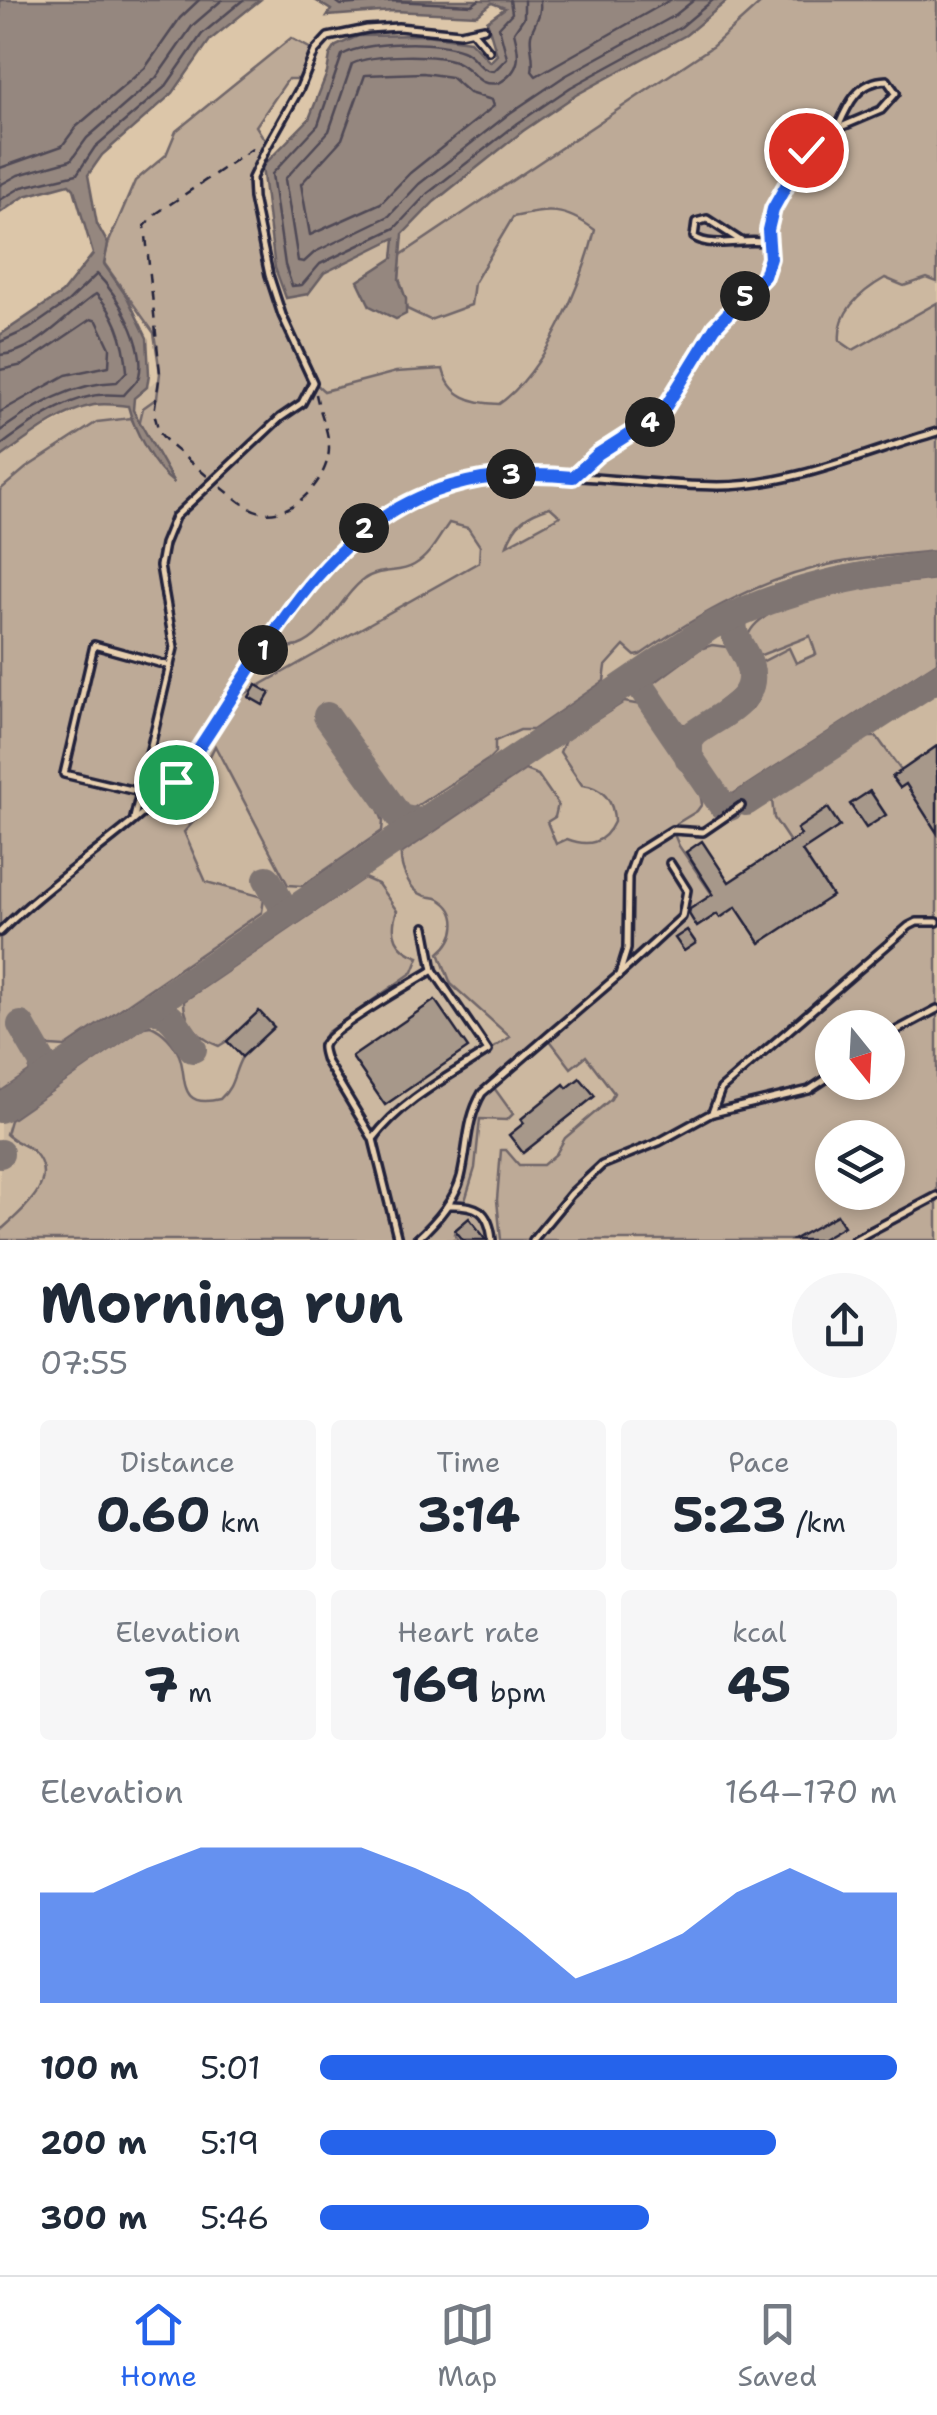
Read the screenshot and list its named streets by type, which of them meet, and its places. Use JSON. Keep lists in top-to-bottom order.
{
  "north": "bottom",
  "page": {
    "pins": [
      "5",
      "4",
      "3",
      "2",
      "1"
    ],
    "heading": ["Morning run", "07:55"],
    "stats": [
      ["Distance", "0.60 km"],
      ["Time", "3:14"],
      ["Pace", "5:23 /km"],
      ["Elevation", "7 m"],
      ["Heart rate", "169 bpm"],
      ["kcal", "45"]
    ],
    "chart": ["Elevation", "164–170 m"],
    "list": [
      {
        "name": "100 m",
        "note": "5:01"
      },
      {
        "name": "200 m",
        "note": "5:19"
      },
      {
        "name": "300 m",
        "note": "5:46"
      }
    ],
    "tabs": ["Home", "Map", "Saved"]
  }
}
